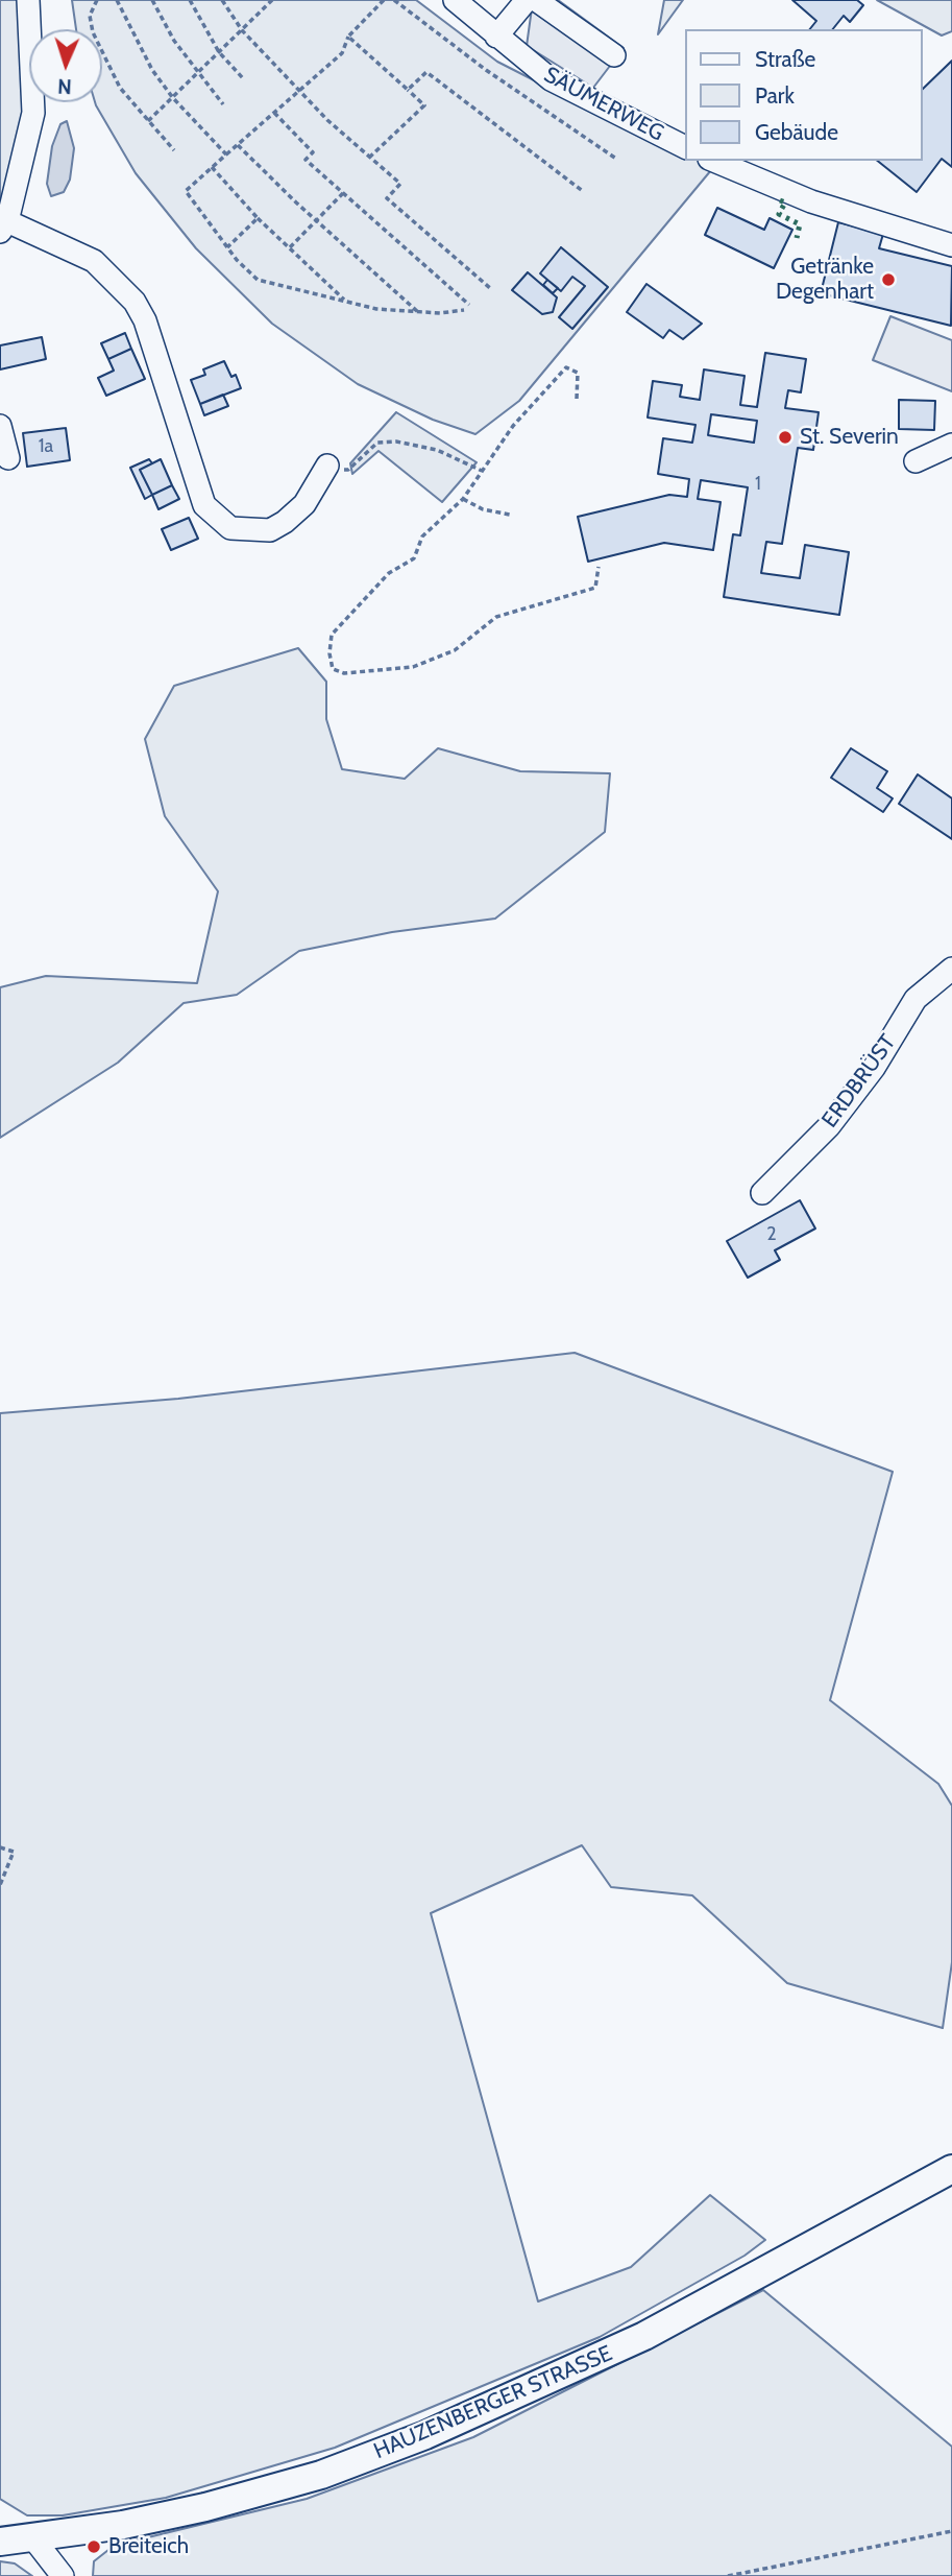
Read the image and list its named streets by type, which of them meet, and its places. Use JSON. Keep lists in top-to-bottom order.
{
  "streets": {
    "main road": ["HAUZENBERGER STRASSE"],
    "street": ["SÄUMERWEG", "ERDBRÜST"]
  },
  "places": ["Getränke Degenhart", "St. Severin", "Breiteich"],
  "house_numbers": ["1a", "1", "2"],
  "legend": ["Straße", "Park", "Gebäude"],
  "north": "bottom"
}
